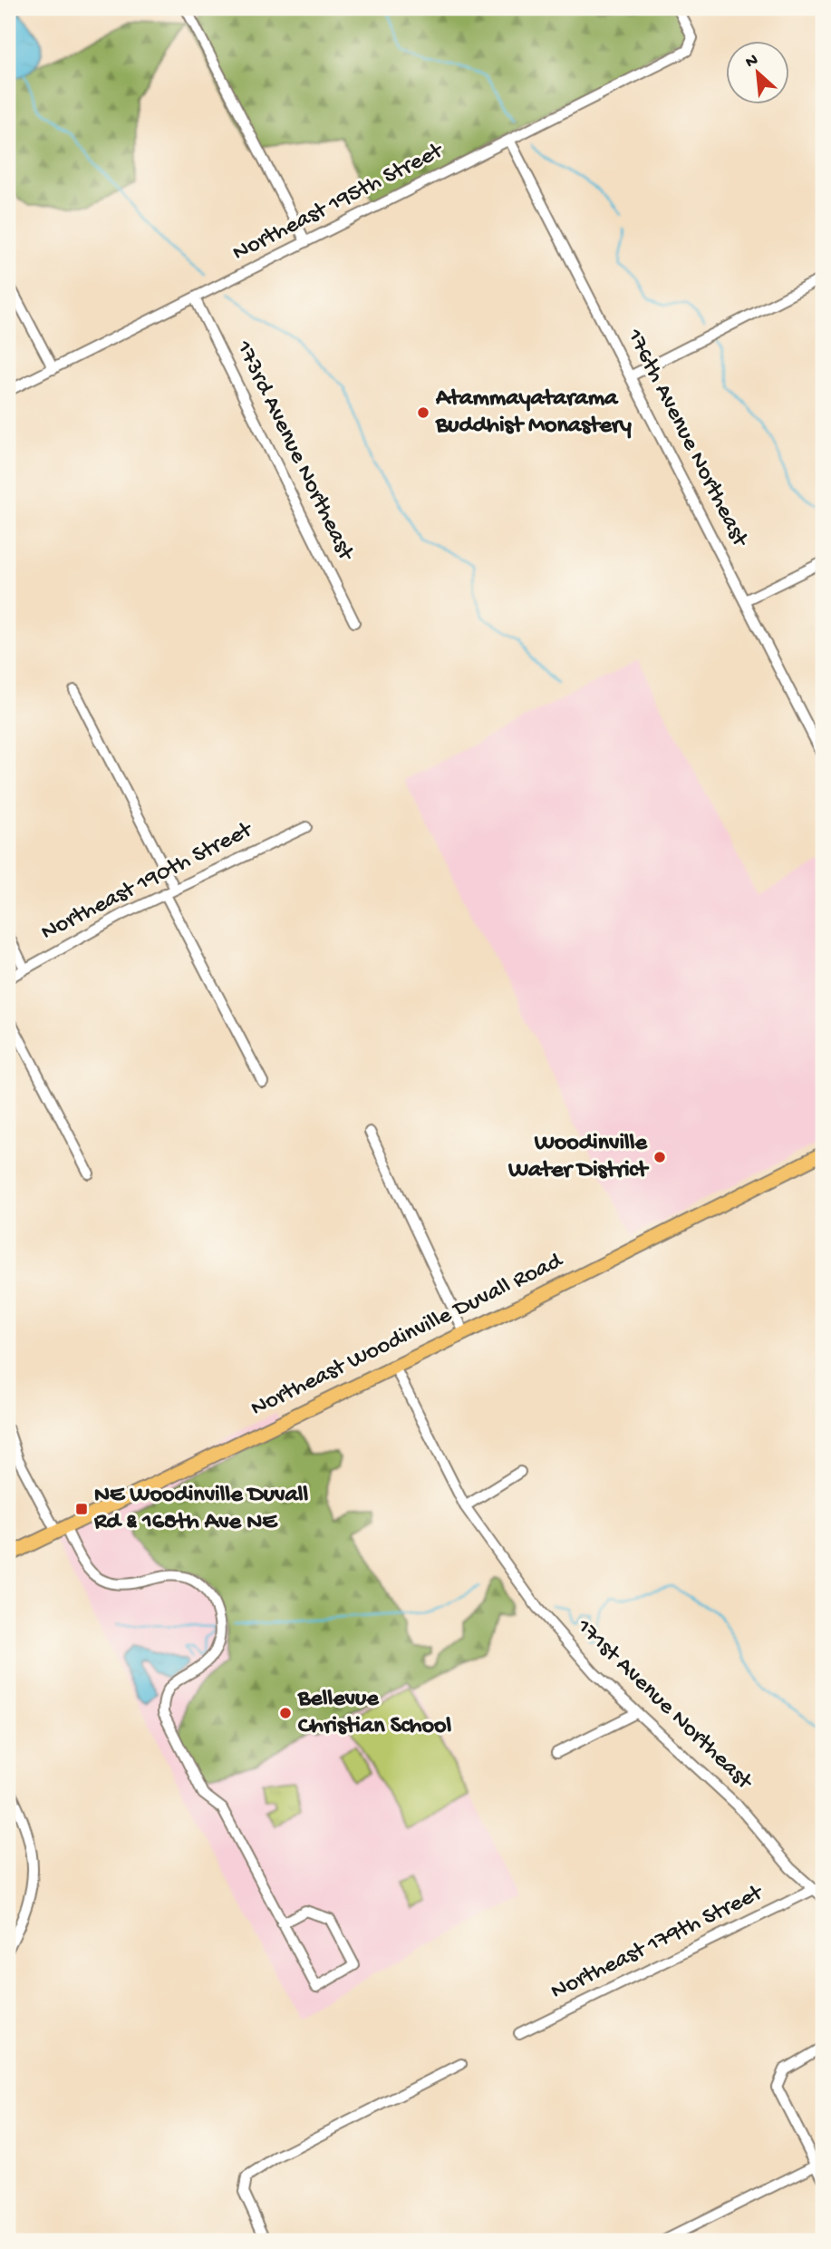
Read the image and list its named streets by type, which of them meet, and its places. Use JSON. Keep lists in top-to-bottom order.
{
  "streets": {
    "main road": ["Northeast Woodinville Duvall Road"],
    "street": [
      "Northeast 195th Street",
      "176th Avenue Northeast",
      "173rd Avenue Northeast",
      "Northeast 190th Street",
      "171st Avenue Northeast",
      "Northeast 179th Street"
    ]
  },
  "crossings": [
    ["Northeast 195th Street", "176th Avenue Northeast"],
    ["Northeast 195th Street", "173rd Avenue Northeast"],
    ["Northeast Woodinville Duvall Road", "171st Avenue Northeast"],
    ["171st Avenue Northeast", "Northeast 179th Street"]
  ],
  "places": {
    "other": ["Atammayatarama Buddhist Monastery", "Woodinville Water District", "Bellevue Christian School"],
    "transit": ["NE Woodinville Duvall Rd & 168th Ave NE"]
  },
  "north": "top left"
}
